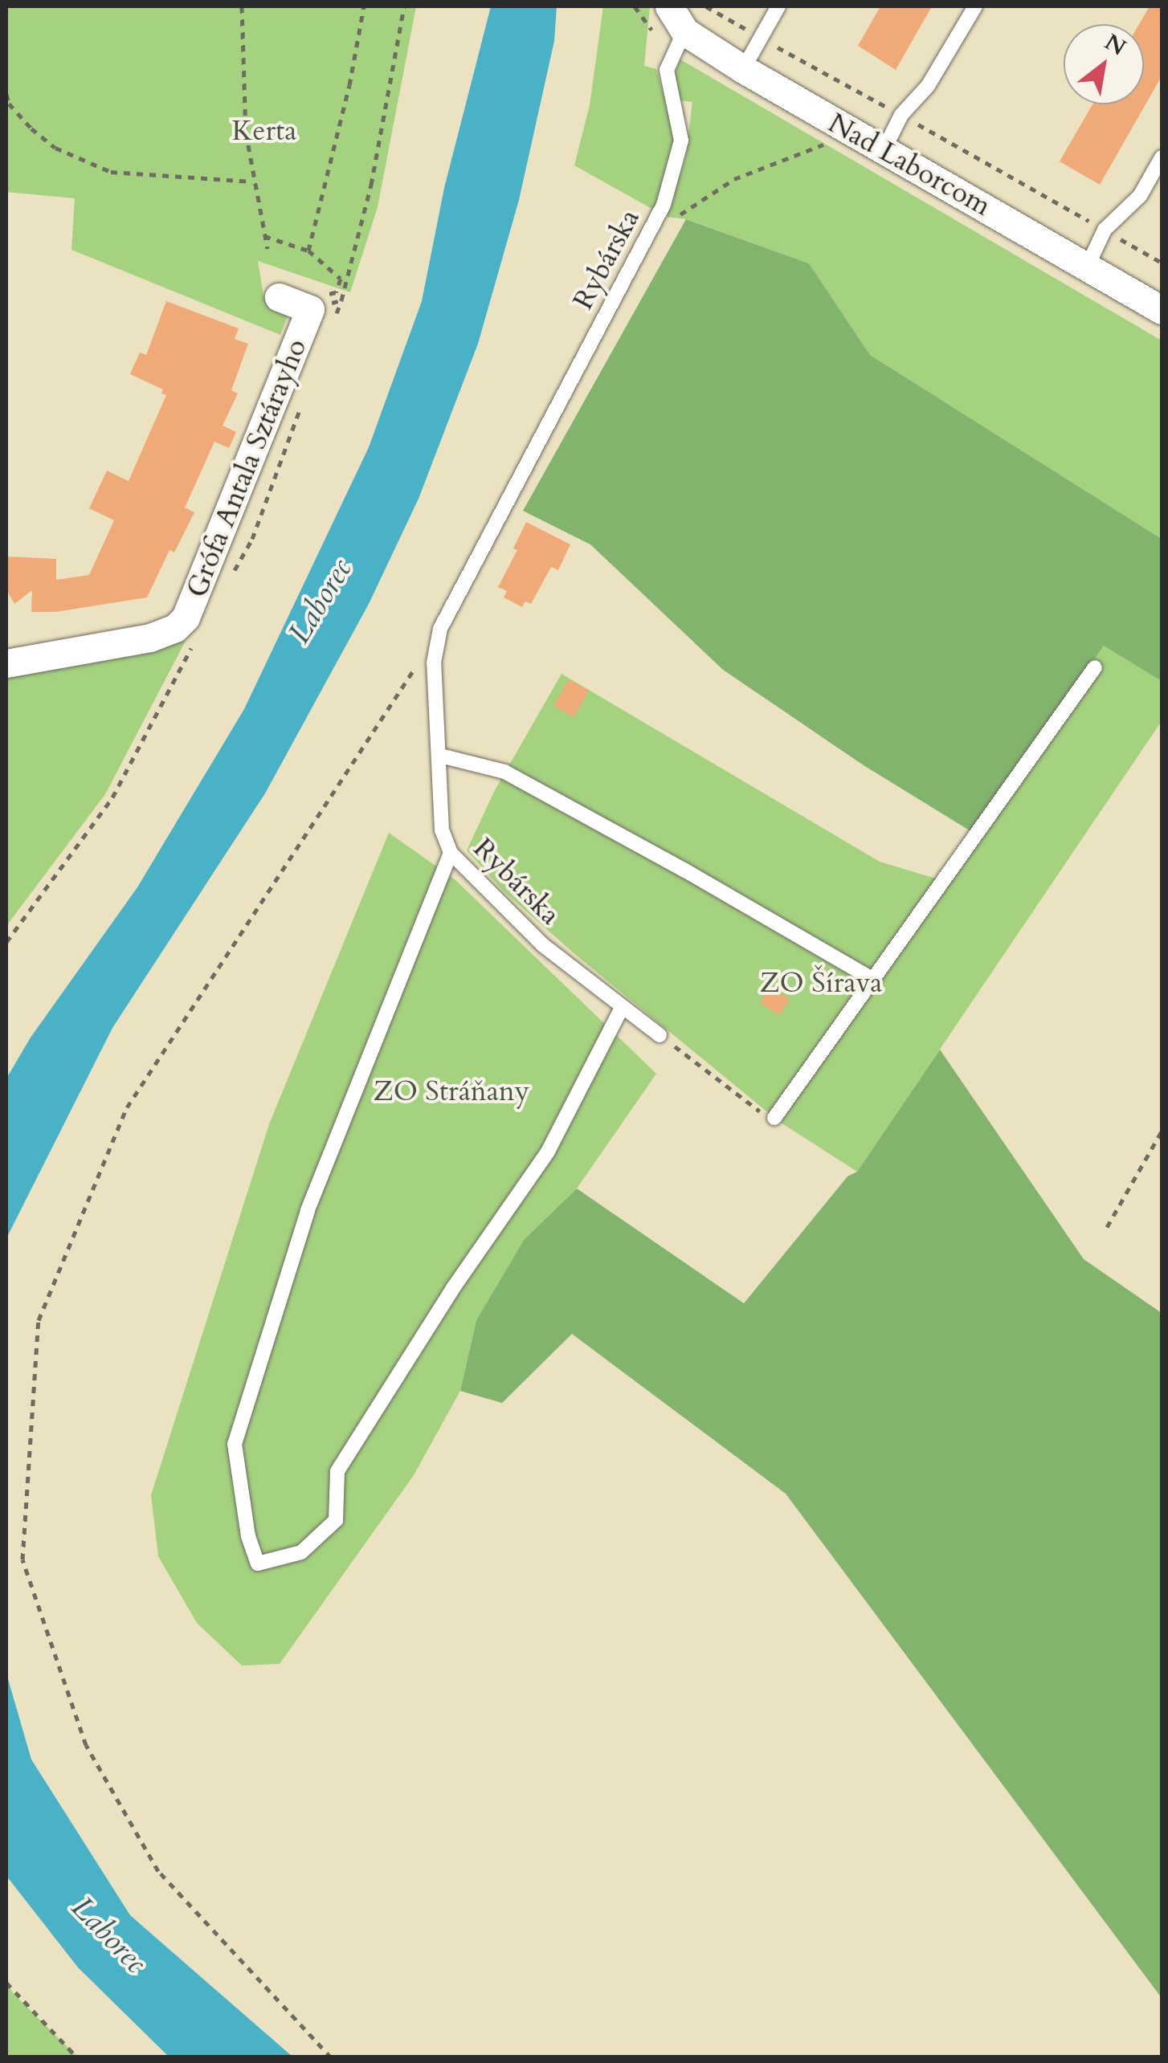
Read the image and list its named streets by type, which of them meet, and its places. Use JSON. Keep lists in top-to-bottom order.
{
  "streets": {
    "street": ["Nad Laborcom", "Grófa Antala Sztárayho"],
    "lane": ["Rybárska"]
  },
  "crossings": [
    ["Nad Laborcom", "Rybárska"]
  ],
  "water": ["Laborec"],
  "parks": ["Kerta", "ZO Šírava", "ZO Stráňany"],
  "north": "top right"
}
